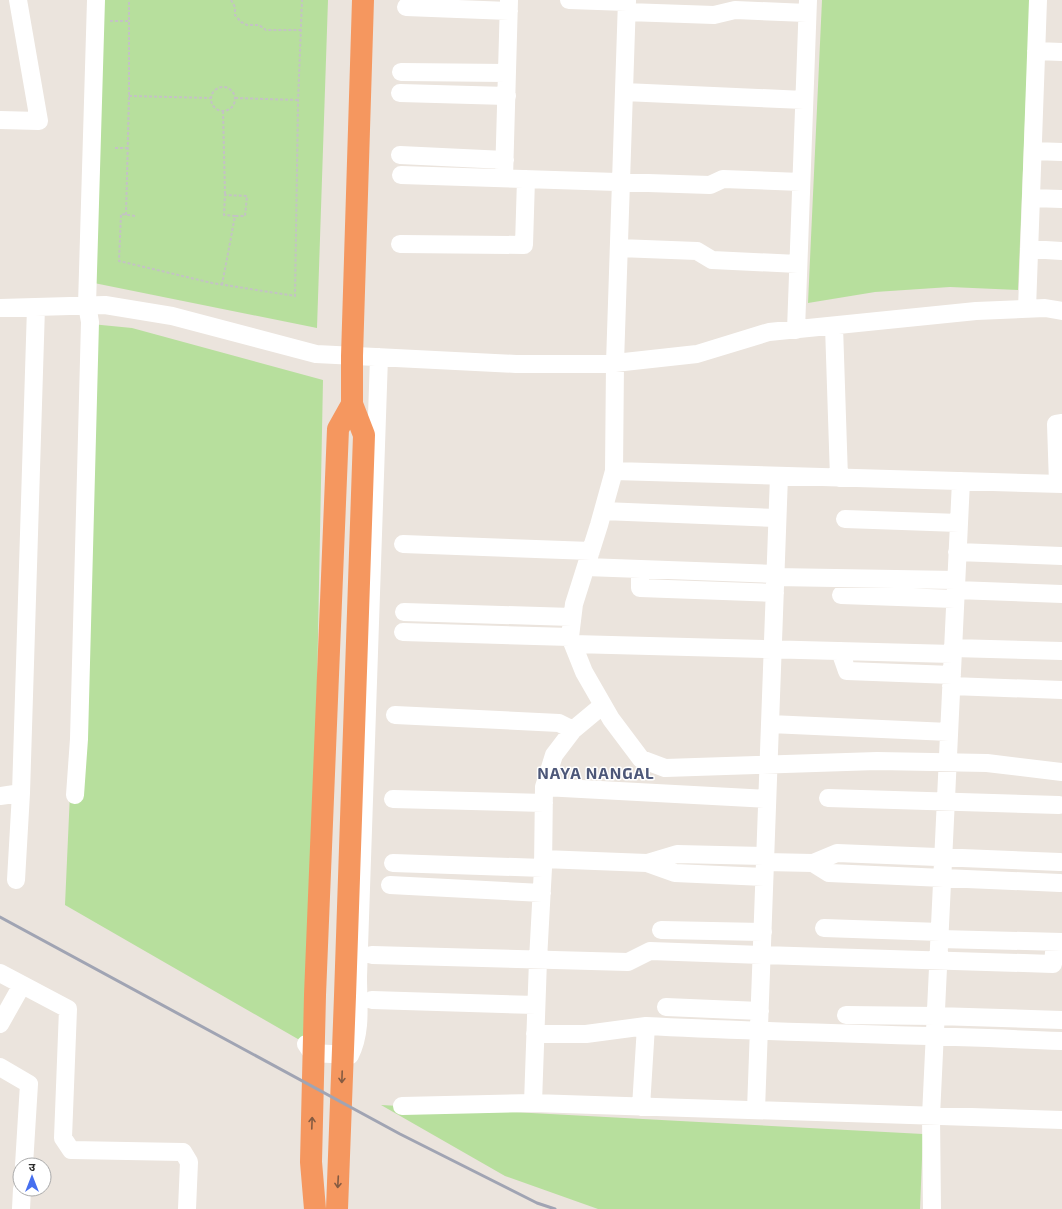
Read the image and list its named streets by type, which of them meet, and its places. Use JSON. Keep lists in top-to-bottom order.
{
  "districts": ["NAYA NANGAL"],
  "north": "top"
}
